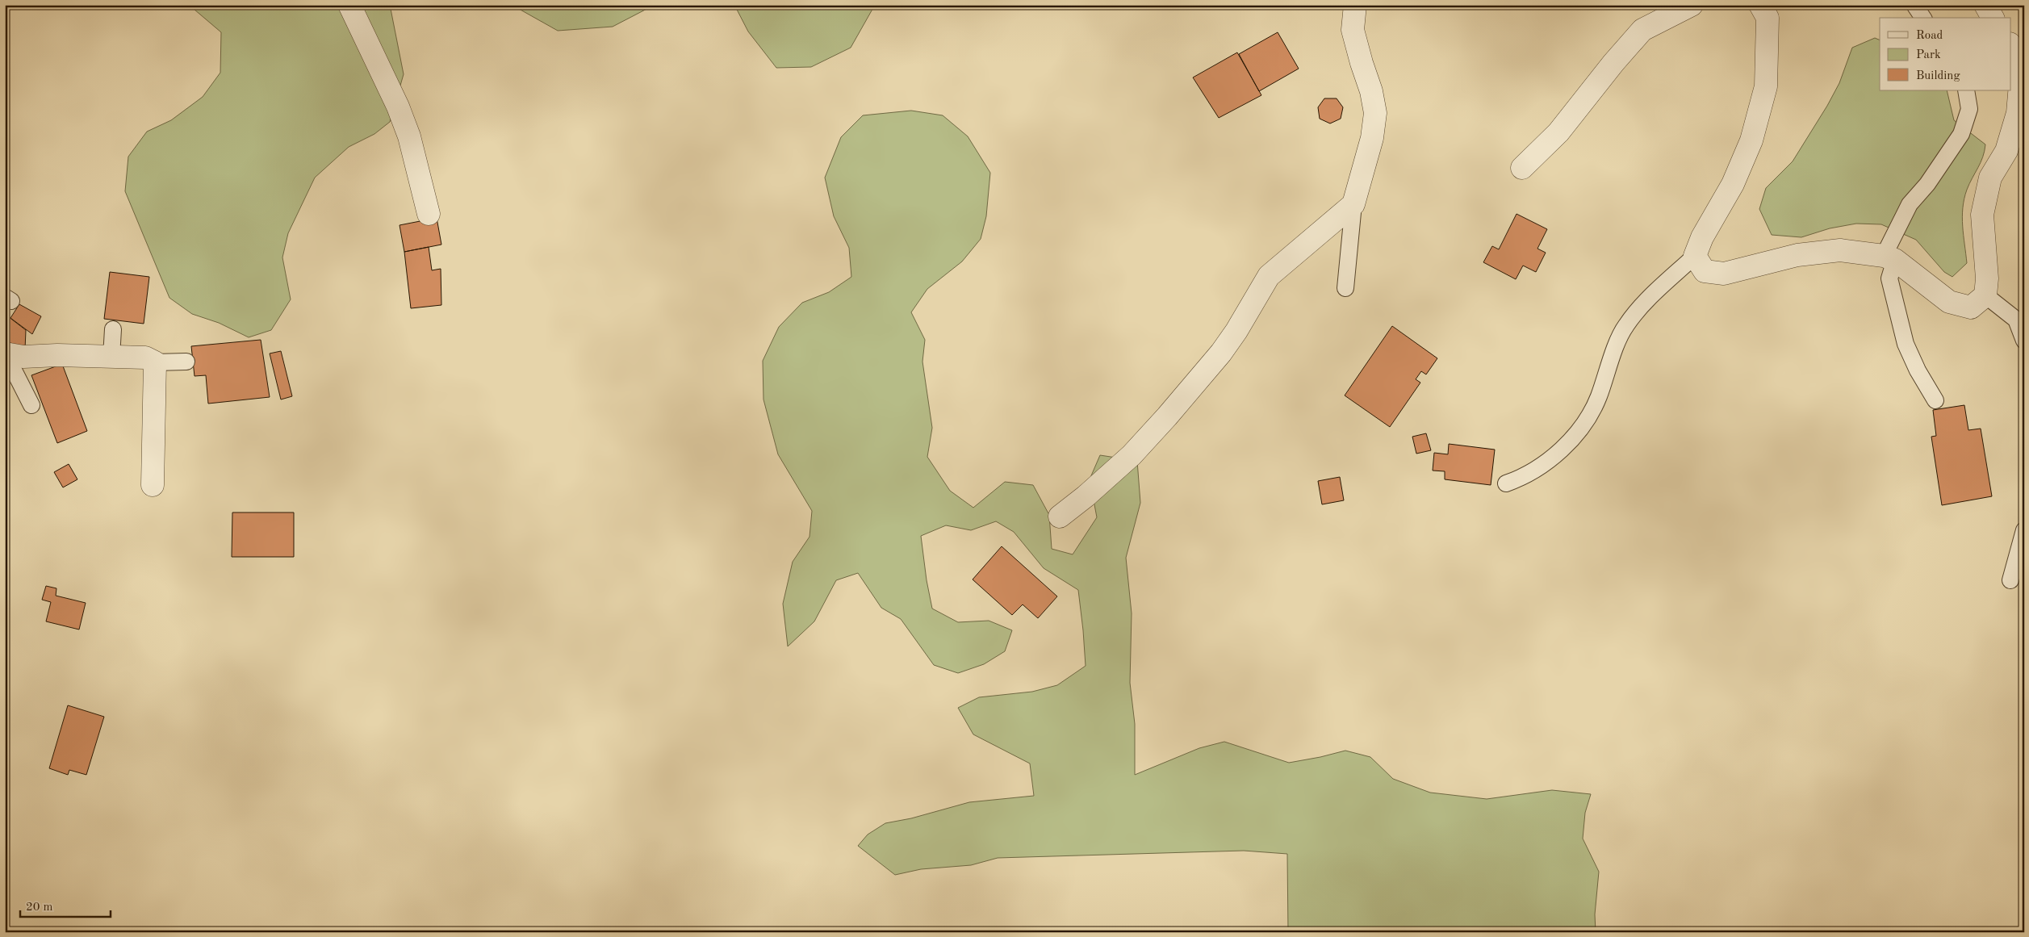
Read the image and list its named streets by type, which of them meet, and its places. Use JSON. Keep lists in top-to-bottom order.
{
  "legend": ["Road", "Park", "Building"],
  "scale_bar": "20 m"
}
